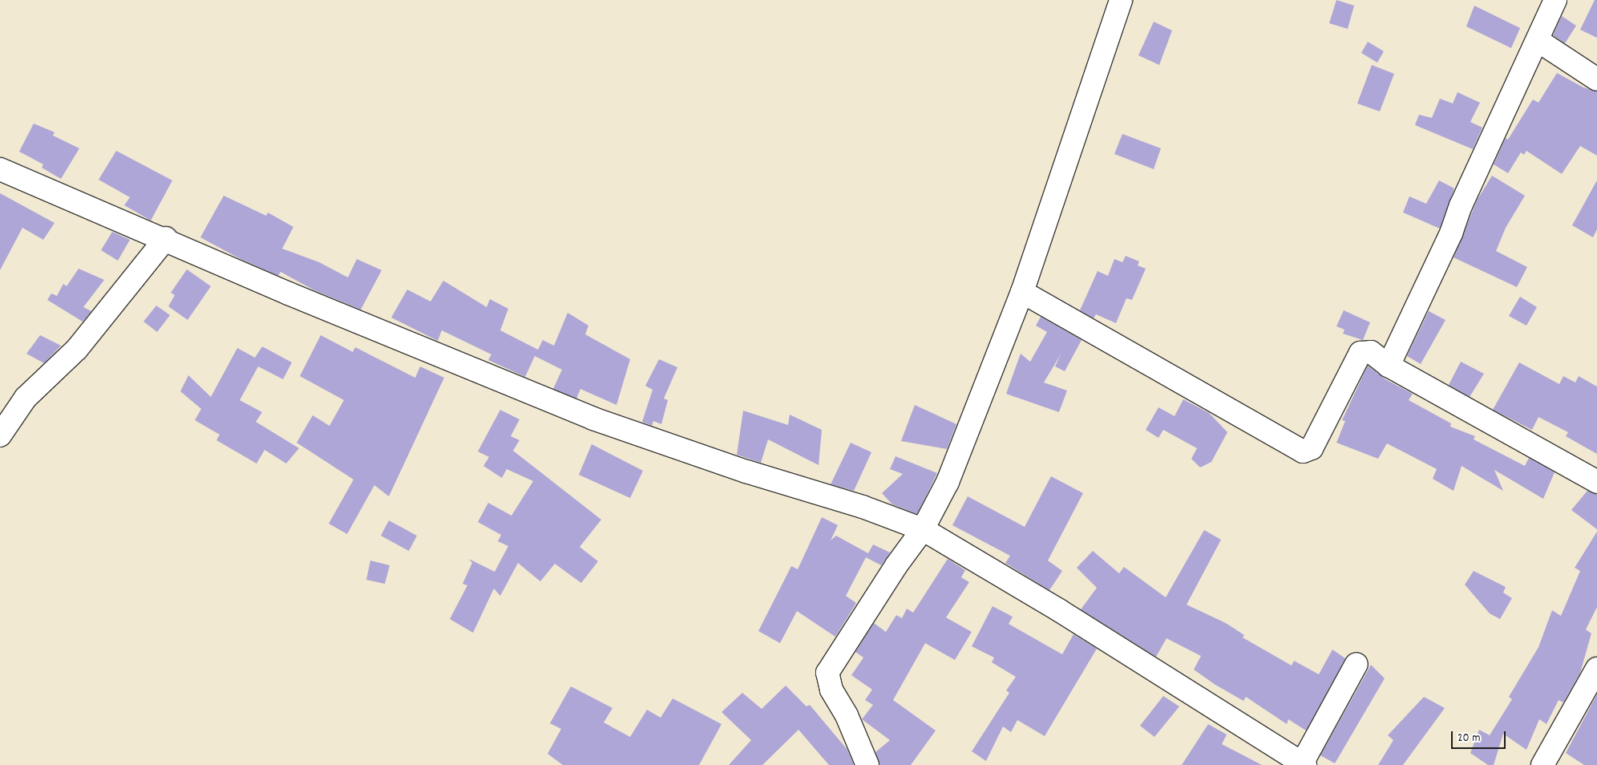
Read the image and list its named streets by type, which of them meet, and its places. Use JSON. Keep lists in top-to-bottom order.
{
  "scale_bar": "20 m"
}
